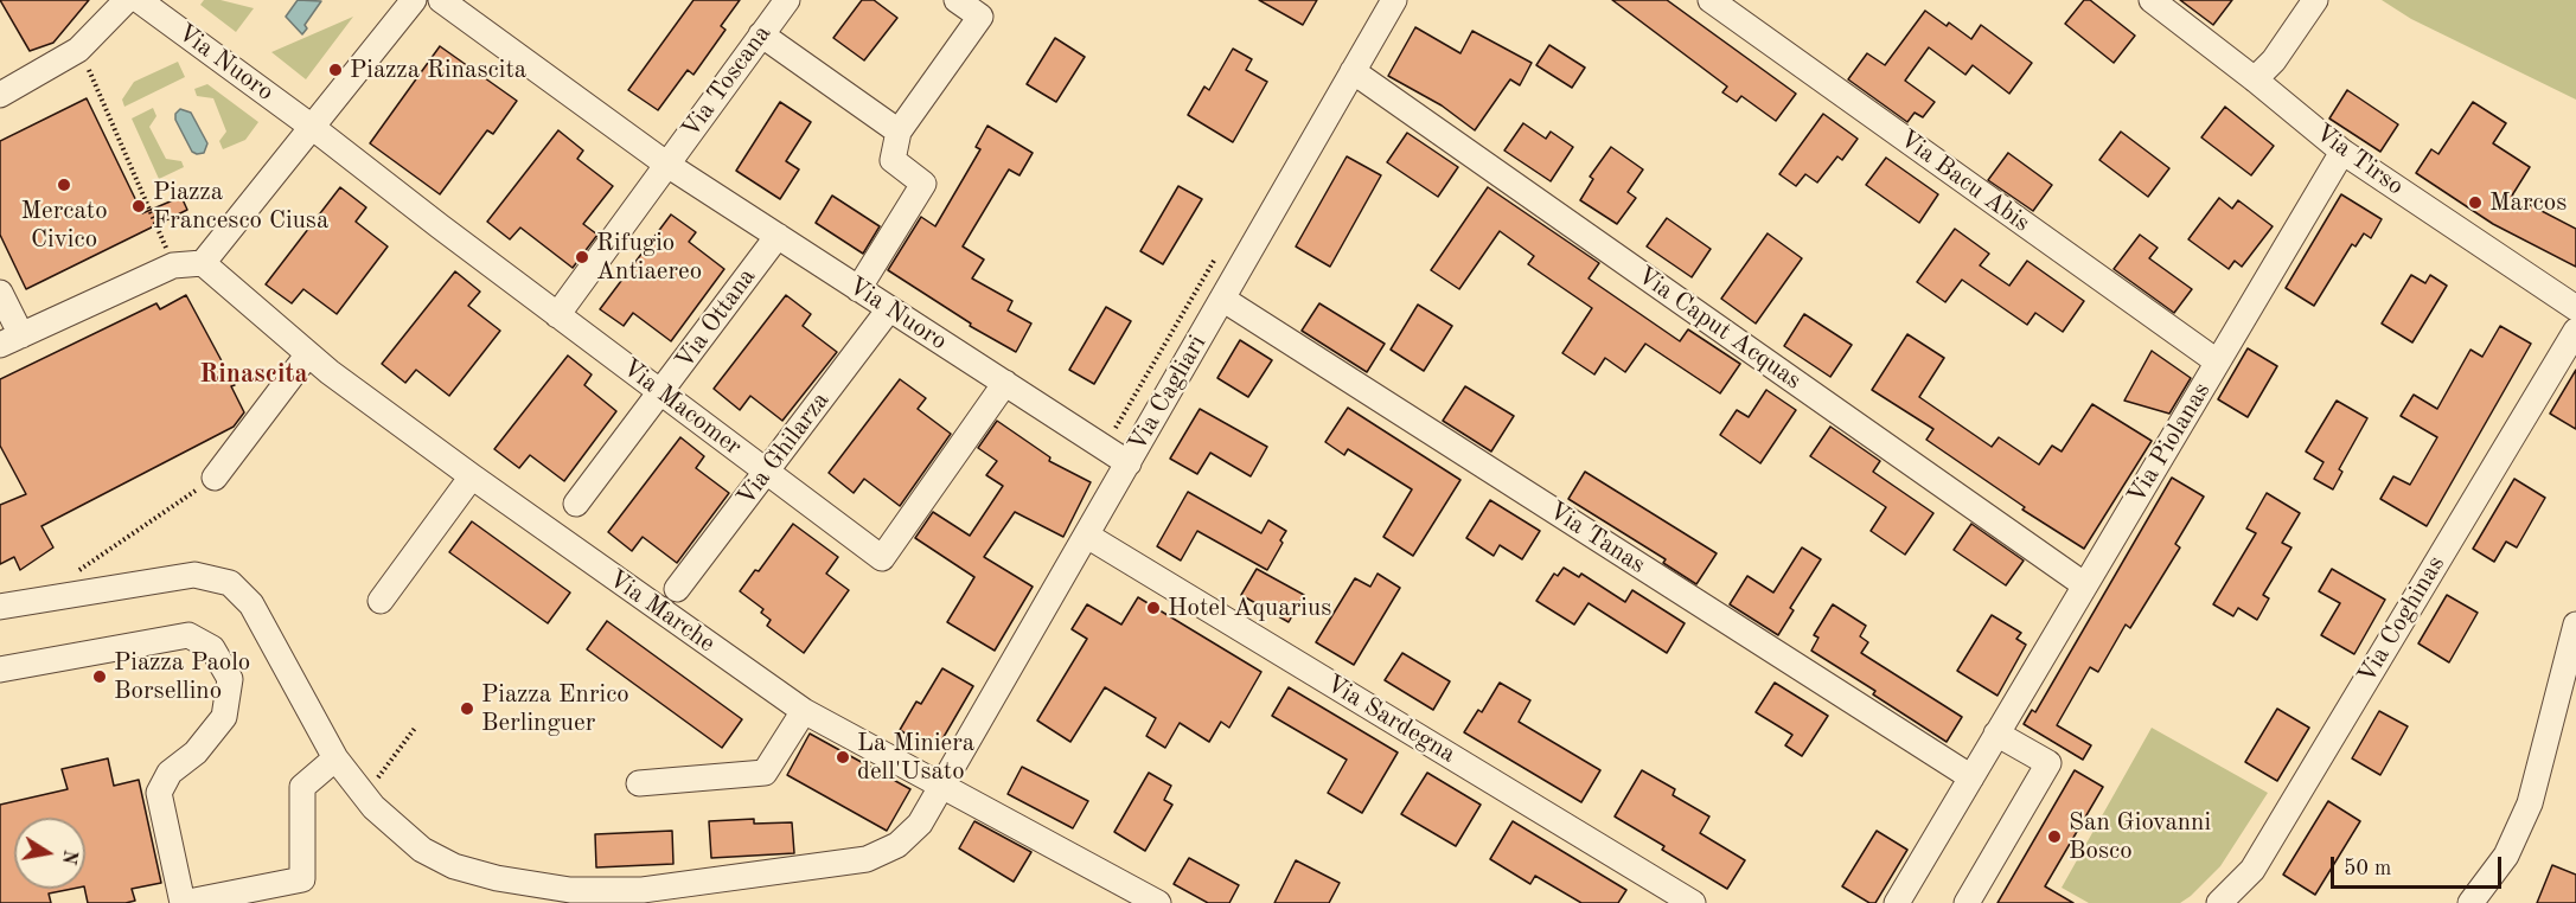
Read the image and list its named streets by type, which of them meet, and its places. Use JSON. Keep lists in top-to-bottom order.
{
  "streets": {
    "street": [
      "Via Nuoro",
      "Via Toscana",
      "Via Tirso",
      "Via Bacu Abis",
      "Via Ottana",
      "Via Caput Acquas",
      "Via Cagliari",
      "Via Macomer",
      "Via Piolanas",
      "Via Ghilarza",
      "Via Tanas",
      "Via Marche",
      "Via Coghinas",
      "Via Sardegna"
    ]
  },
  "crossings": [
    ["Via Nuoro", "Via Toscana"],
    ["Via Nuoro", "Via Ottana"],
    ["Via Nuoro", "Via Cagliari"],
    ["Via Nuoro", "Via Macomer"],
    ["Via Nuoro", "Via Ghilarza"],
    ["Via Tirso", "Via Piolanas"],
    ["Via Bacu Abis", "Via Piolanas"],
    ["Via Ottana", "Via Macomer"],
    ["Via Caput Acquas", "Via Cagliari"],
    ["Via Caput Acquas", "Via Piolanas"],
    ["Via Cagliari", "Via Tanas"],
    ["Via Cagliari", "Via Marche"],
    ["Via Cagliari", "Via Sardegna"],
    ["Via Macomer", "Via Ghilarza"],
    ["Via Piolanas", "Via Tanas"]
  ],
  "districts": ["Rinascita"],
  "places": [
    "Piazza Rinascita",
    "Mercato Civico",
    "Marcos",
    "Piazza Francesco Ciusa",
    "Rifugio Antiaereo",
    "Hotel Aquarius",
    "Piazza Paolo Borsellino",
    "Piazza Enrico Berlinguer",
    "La Miniera dell'Usato",
    "San Giovanni Bosco"
  ],
  "scale_bar": "50 m",
  "north": "right"
}
